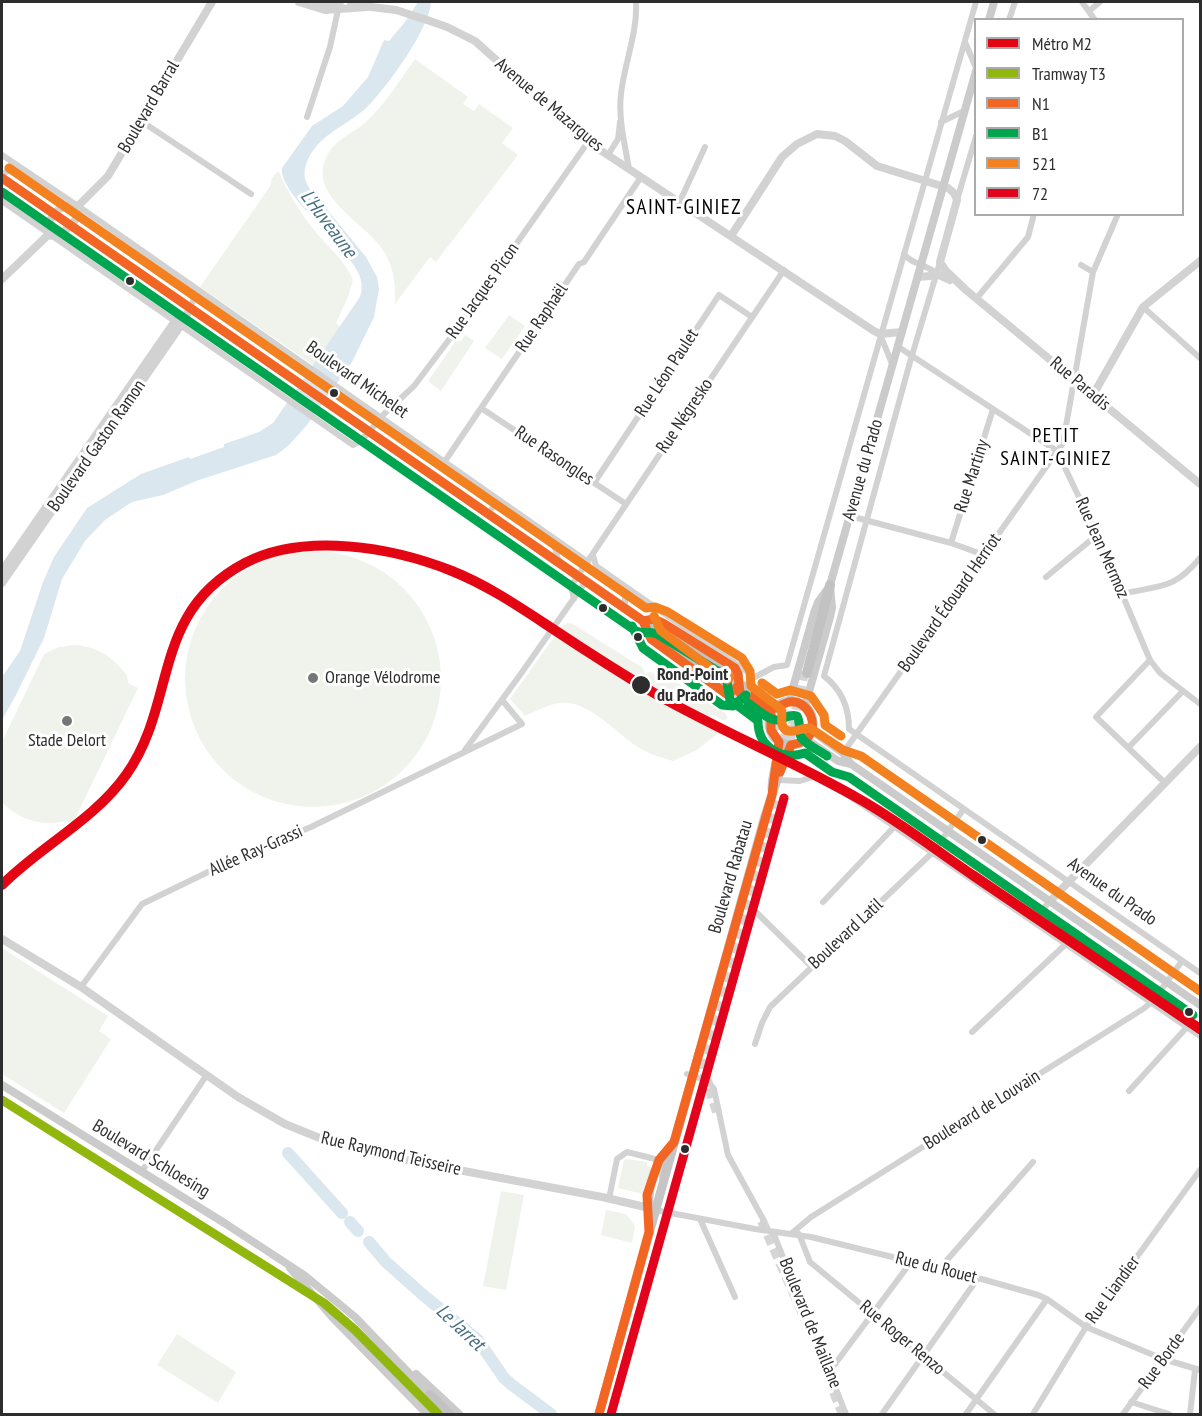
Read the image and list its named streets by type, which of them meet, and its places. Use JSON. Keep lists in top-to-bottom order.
{
  "streets": {
    "main road": [
      "Boulevard Michelet",
      "Avenue du Prado",
      "Boulevard Rabatau",
      "Boulevard Schloesing"
    ],
    "street": [
      "Avenue de Mazargues",
      "Boulevard Barral",
      "Rue Jacques Picon",
      "Rue Raphaël",
      "Rue Léon Paulet",
      "Rue Paradis",
      "Rue Négresko",
      "Boulevard Gaston Ramon",
      "Rue Rasongles",
      "Rue Martiny",
      "Rue Jean Mermoz",
      "Boulevard Édouard Herriot",
      "Allée Ray-Grassi",
      "Boulevard Latil",
      "Boulevard de Louvain",
      "Rue Raymond Teisseire",
      "Rue du Rouet",
      "Rue Liandier",
      "Boulevard de Maillane",
      "Rue Roger Renzo",
      "Rue Borde"
    ]
  },
  "crossings": [
    ["Avenue de Mazargues", "Rue Jacques Picon"],
    ["Avenue de Mazargues", "Rue Raphaël"],
    ["Avenue de Mazargues", "Rue Négresko"],
    ["Avenue de Mazargues", "Avenue du Prado"],
    ["Boulevard Barral", "Boulevard Michelet"],
    ["Rue Jacques Picon", "Boulevard Michelet"],
    ["Rue Raphaël", "Boulevard Michelet"],
    ["Rue Raphaël", "Rue Rasongles"],
    ["Rue Léon Paulet", "Rue Négresko"],
    ["Rue Léon Paulet", "Rue Rasongles"],
    ["Boulevard Michelet", "Rue Négresko"],
    ["Boulevard Michelet", "Boulevard Gaston Ramon"],
    ["Boulevard Michelet", "Avenue du Prado"],
    ["Boulevard Michelet", "Allée Ray-Grassi"],
    ["Boulevard Michelet", "Boulevard Rabatau"],
    ["Rue Paradis", "Avenue du Prado"],
    ["Rue Paradis", "Boulevard Édouard Herriot"],
    ["Rue Négresko", "Rue Rasongles"],
    ["Rue Négresko", "Allée Ray-Grassi"],
    ["Avenue du Prado", "Boulevard Édouard Herriot"],
    ["Avenue du Prado", "Boulevard Rabatau"],
    ["Rue Jean Mermoz", "Boulevard Édouard Herriot"],
    ["Allée Ray-Grassi", "Rue Raymond Teisseire"],
    ["Boulevard Rabatau", "Rue Raymond Teisseire"],
    ["Boulevard Rabatau", "Rue du Rouet"],
    ["Boulevard de Louvain", "Rue du Rouet"],
    ["Boulevard de Louvain", "Rue Roger Renzo"],
    ["Rue Raymond Teisseire", "Rue du Rouet"],
    ["Rue du Rouet", "Rue Liandier"],
    ["Rue du Rouet", "Boulevard de Maillane"],
    ["Rue du Rouet", "Rue Roger Renzo"],
    ["Rue du Rouet", "Rue Borde"]
  ],
  "districts": ["SAINT-GINIEZ", "PETIT SAINT-GINIEZ"],
  "water": ["L'Huveaune", "Le Jarret"],
  "places": ["Orange Vélodrome", "Rond-Point du Prado", "Stade Delort"],
  "lines": [
    "transit line 521",
    "transit line N1",
    "transit line B1",
    "metro line M2",
    "transit line 72",
    "tram line T3"
  ],
  "legend": [
    "Métro M2",
    "Tramway T3",
    "N1",
    "B1",
    "521",
    "72"
  ]
}
